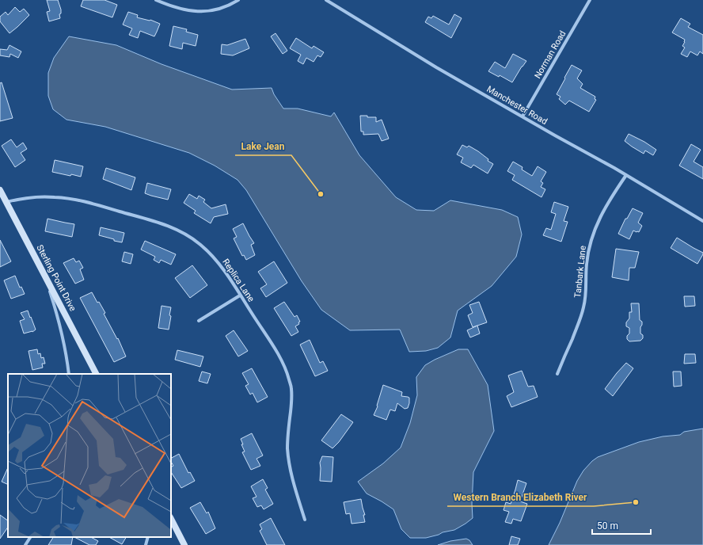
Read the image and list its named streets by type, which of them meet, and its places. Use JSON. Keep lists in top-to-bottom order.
{
  "streets": {
    "street": [
      "Norman Road",
      "Manchester Road",
      "Tanbark Lane",
      "Sterling Point Drive",
      "Replica Lane"
    ]
  },
  "crossings": [
    ["Norman Road", "Manchester Road"],
    ["Manchester Road", "Tanbark Lane"],
    ["Sterling Point Drive", "Replica Lane"]
  ],
  "places": ["Lake Jean", "Western Branch Elizabeth River"],
  "scale_bar": "50 m"
}
